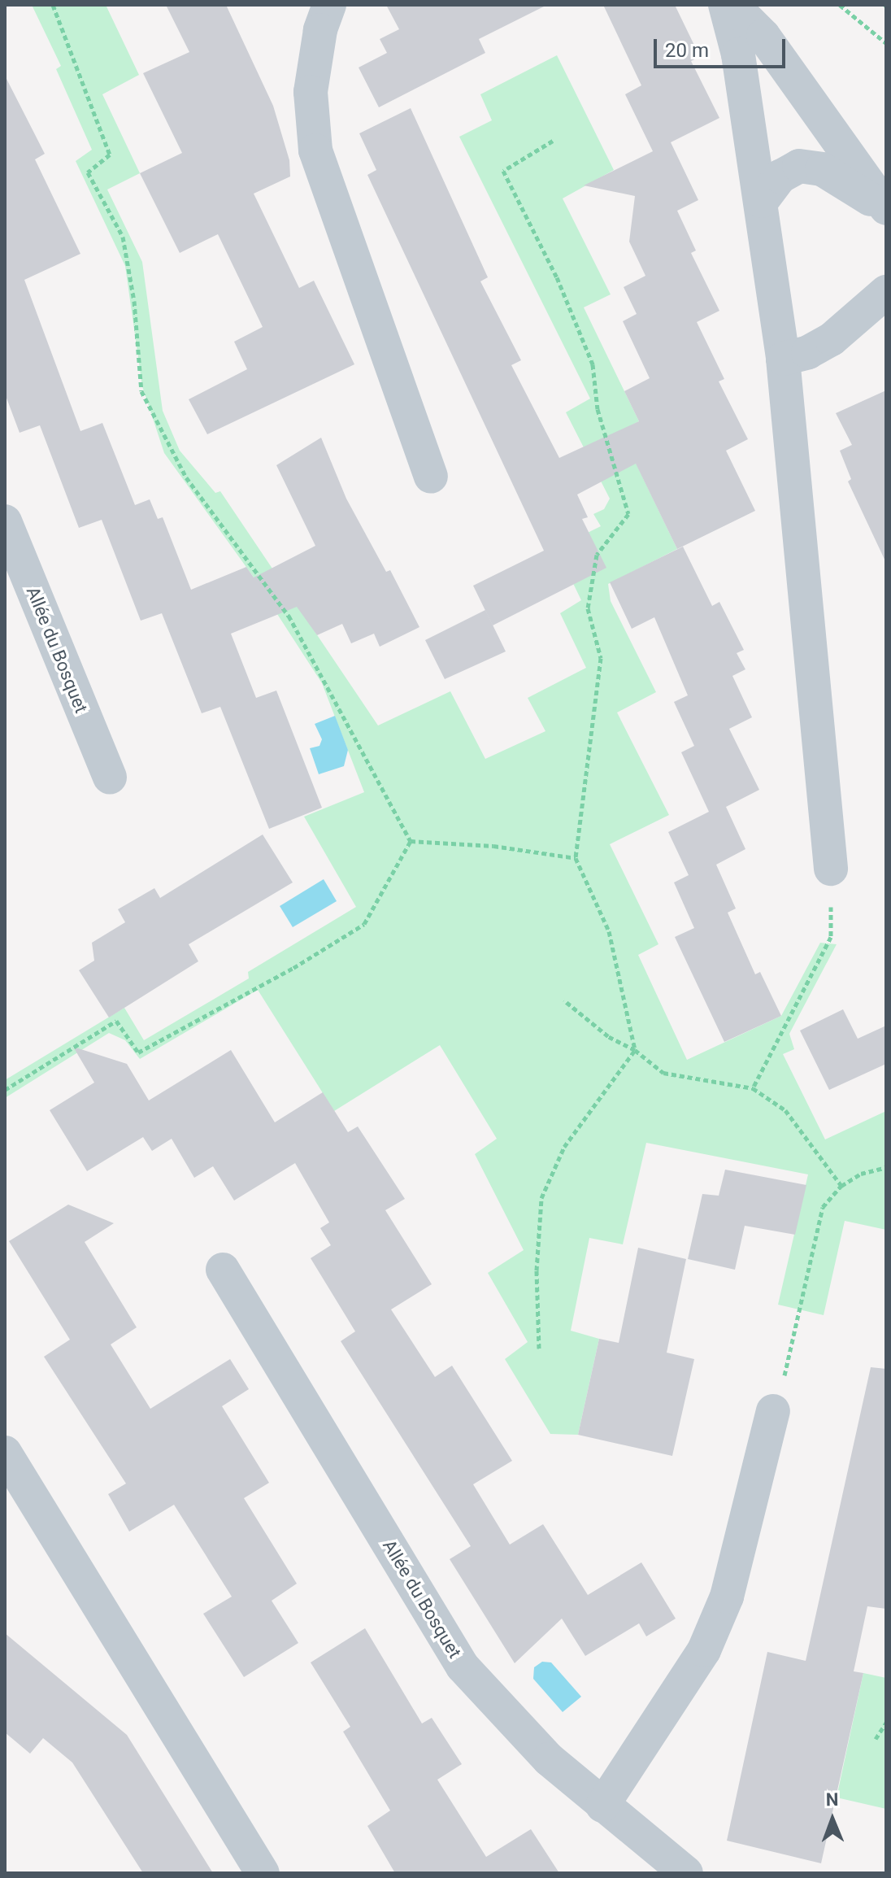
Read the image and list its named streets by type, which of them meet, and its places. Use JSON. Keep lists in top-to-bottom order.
{
  "streets": {
    "street": ["Allée du Bosquet"]
  },
  "scale_bar": "20 m",
  "north": "top"
}
